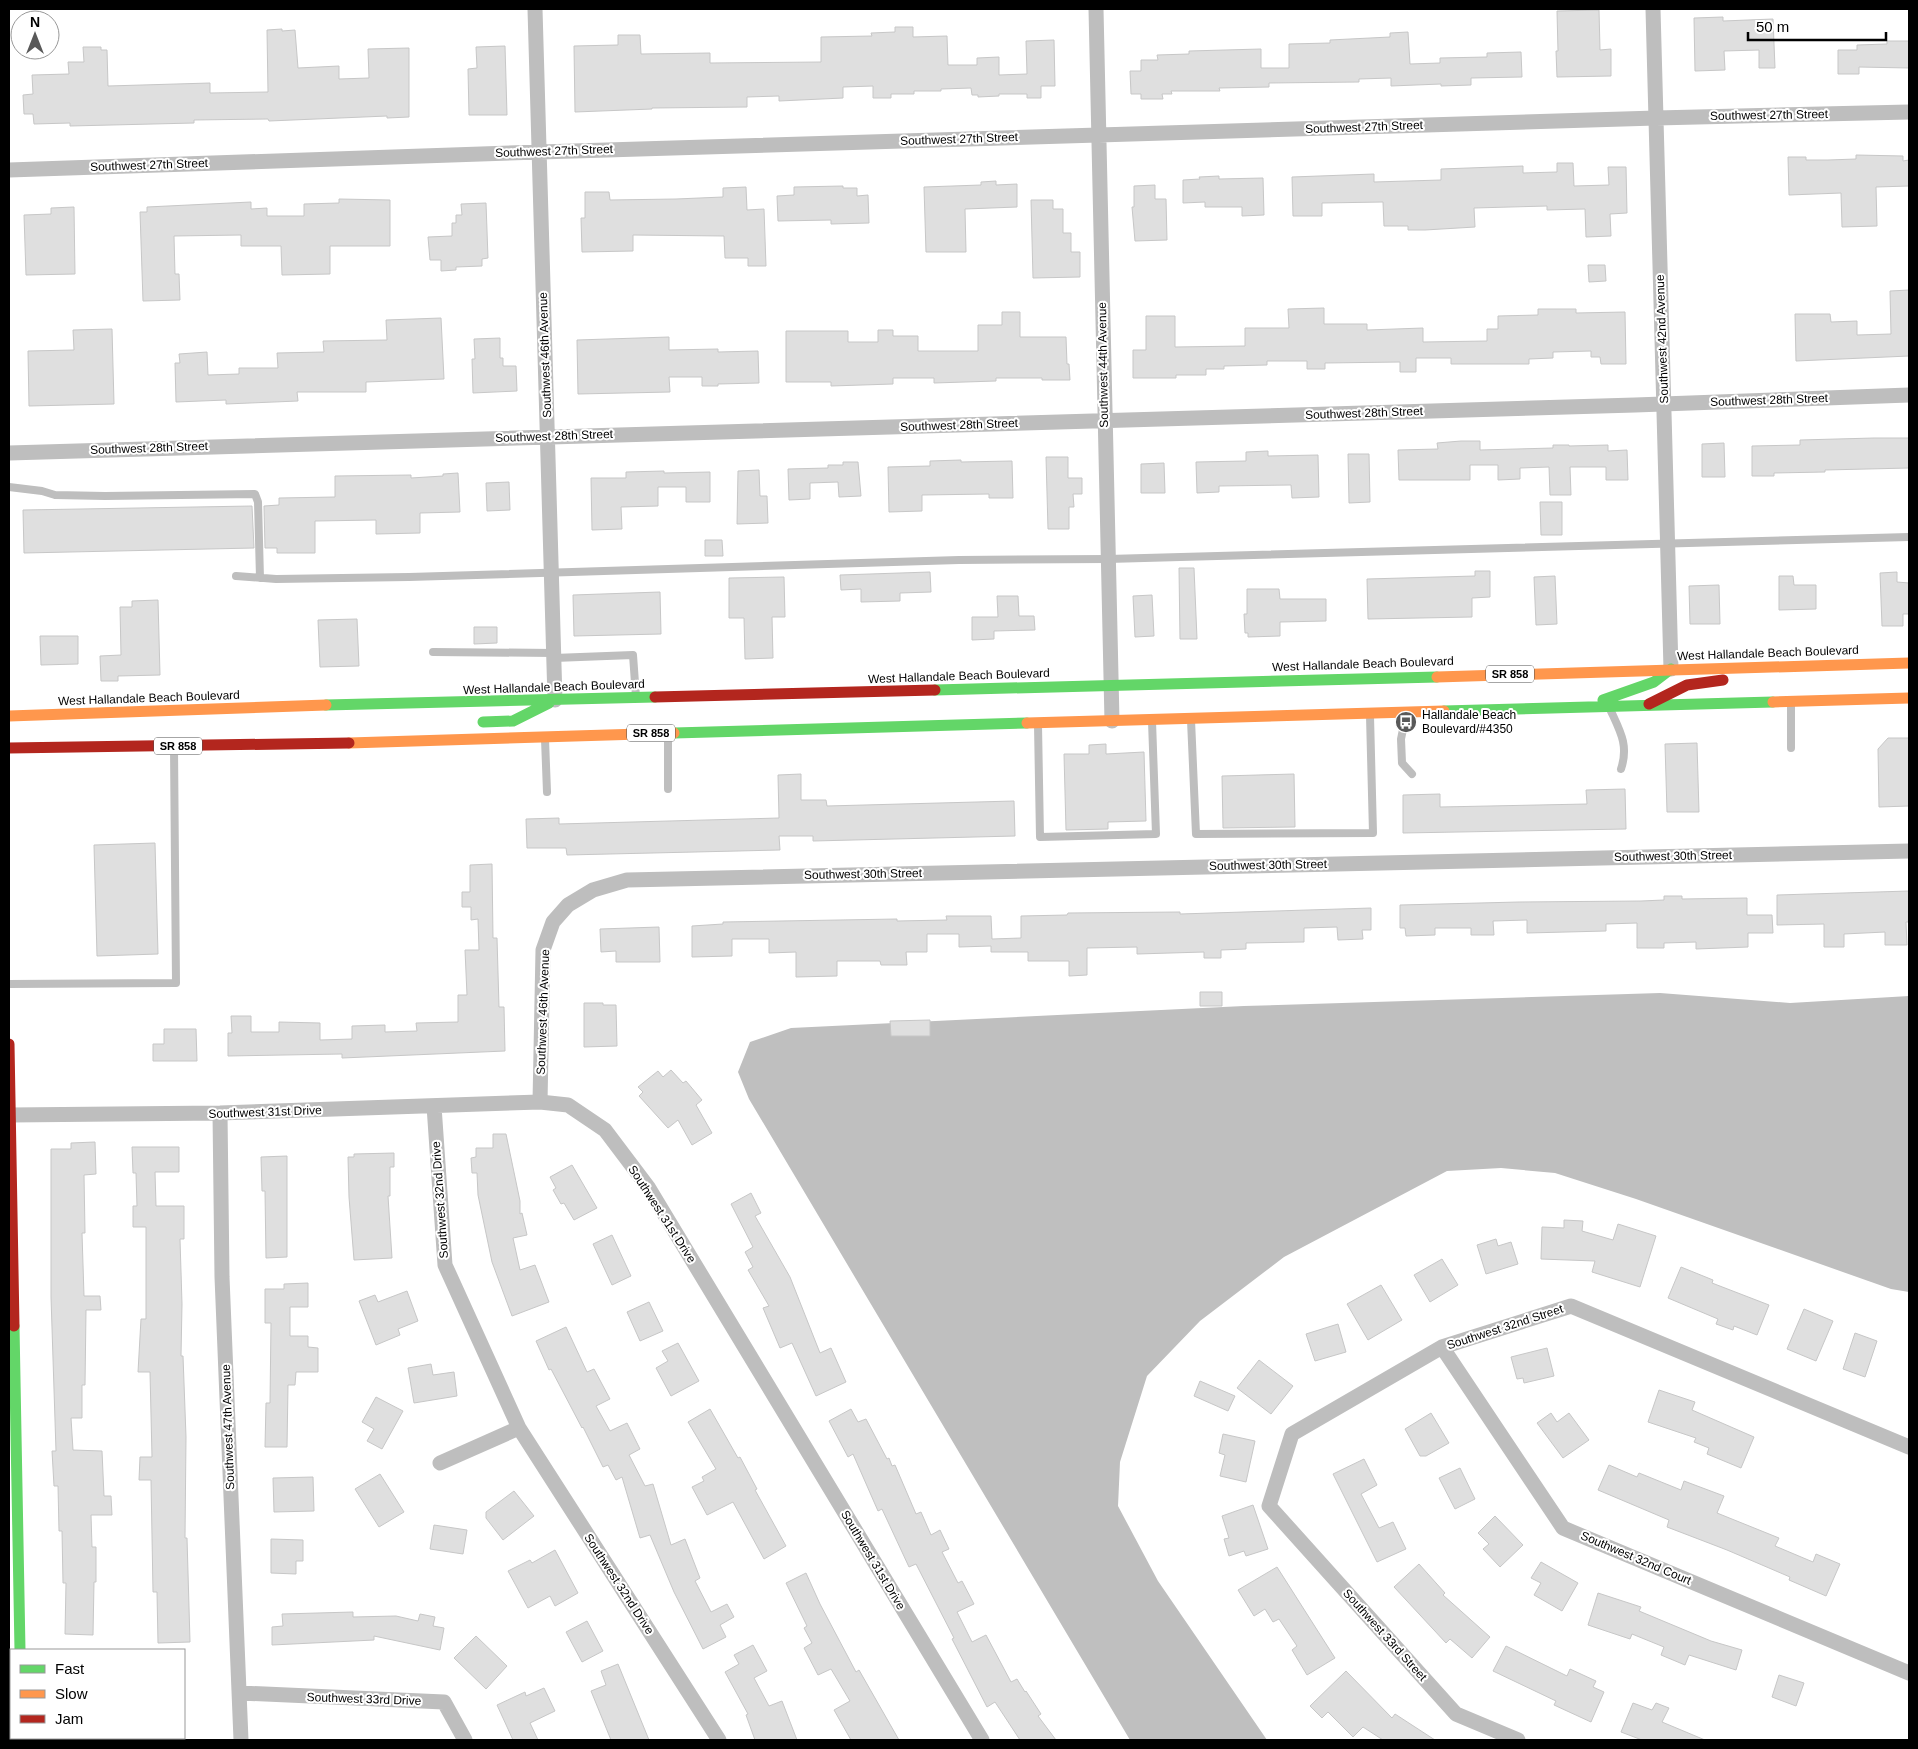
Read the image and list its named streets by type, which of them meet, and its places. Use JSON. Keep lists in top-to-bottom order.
{
  "streets": {
    "main road": ["West Hallandale Beach Boulevard", "SR 858"],
    "street": [
      "Southwest 27th Street",
      "Southwest 42nd Avenue",
      "Southwest 46th Avenue",
      "Southwest 44th Avenue",
      "Southwest 28th Street",
      "Southwest 30th Street",
      "Southwest 31st Drive",
      "Southwest 32nd Drive",
      "Southwest 32nd Street",
      "Southwest 47th Avenue",
      "Southwest 32nd Court",
      "Southwest 33rd Street",
      "Southwest 33rd Drive"
    ]
  },
  "crossings": [
    ["Southwest 27th Street", "Southwest 42nd Avenue"],
    ["Southwest 27th Street", "Southwest 46th Avenue"],
    ["Southwest 27th Street", "Southwest 44th Avenue"],
    ["Southwest 42nd Avenue", "Southwest 28th Street"],
    ["Southwest 42nd Avenue", "West Hallandale Beach Boulevard"],
    ["Southwest 46th Avenue", "Southwest 28th Street"],
    ["Southwest 46th Avenue", "West Hallandale Beach Boulevard"],
    ["Southwest 46th Avenue", "Southwest 30th Street"],
    ["Southwest 46th Avenue", "Southwest 31st Drive"],
    ["Southwest 44th Avenue", "Southwest 28th Street"],
    ["Southwest 44th Avenue", "West Hallandale Beach Boulevard"],
    ["Southwest 44th Avenue", "SR 858"],
    ["Southwest 31st Drive", "Southwest 32nd Drive"],
    ["Southwest 31st Drive", "Southwest 47th Avenue"],
    ["Southwest 32nd Street", "Southwest 32nd Court"],
    ["Southwest 32nd Street", "Southwest 33rd Street"],
    ["Southwest 47th Avenue", "Southwest 33rd Drive"]
  ],
  "places": {
    "bus stop": ["Hallandale Beach Boulevard/#4350"]
  },
  "legend": ["Fast", "Slow", "Jam"],
  "scale_bar": "50 m",
  "north": "top"
}
